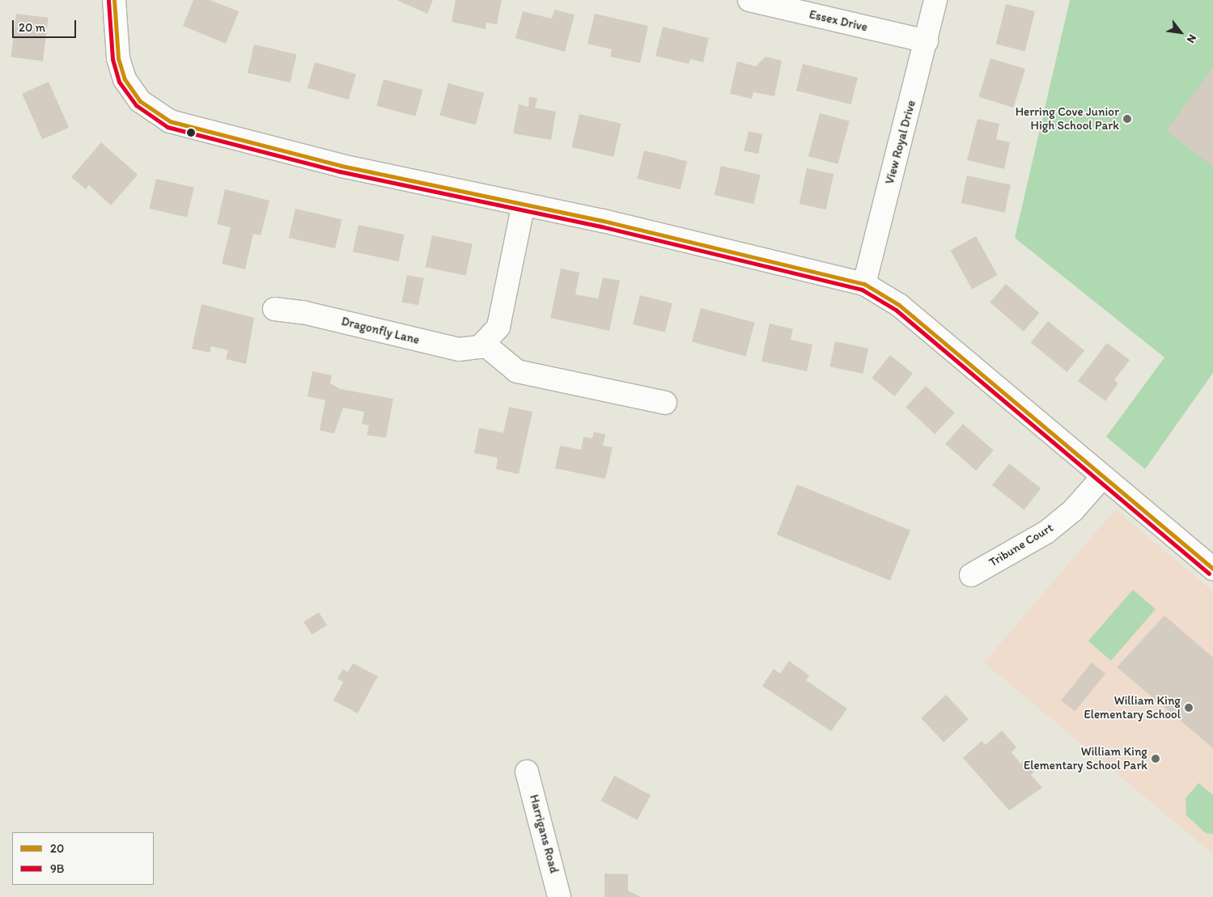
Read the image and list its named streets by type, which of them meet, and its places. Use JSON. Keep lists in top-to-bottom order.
{
  "streets": {
    "street": [
      "Essex Drive",
      "View Royal Drive",
      "Dragonfly Lane",
      "Tribune Court",
      "Harrigans Road"
    ]
  },
  "crossings": [
    ["Essex Drive", "View Royal Drive"]
  ],
  "places": ["Herring Cove Junior High School Park", "William King Elementary School", "William King Elementary School Park"],
  "lines": ["transit line 20", "transit line 9B"],
  "legend": ["20", "9B"],
  "scale_bar": "20 m",
  "north": "bottom right"
}
